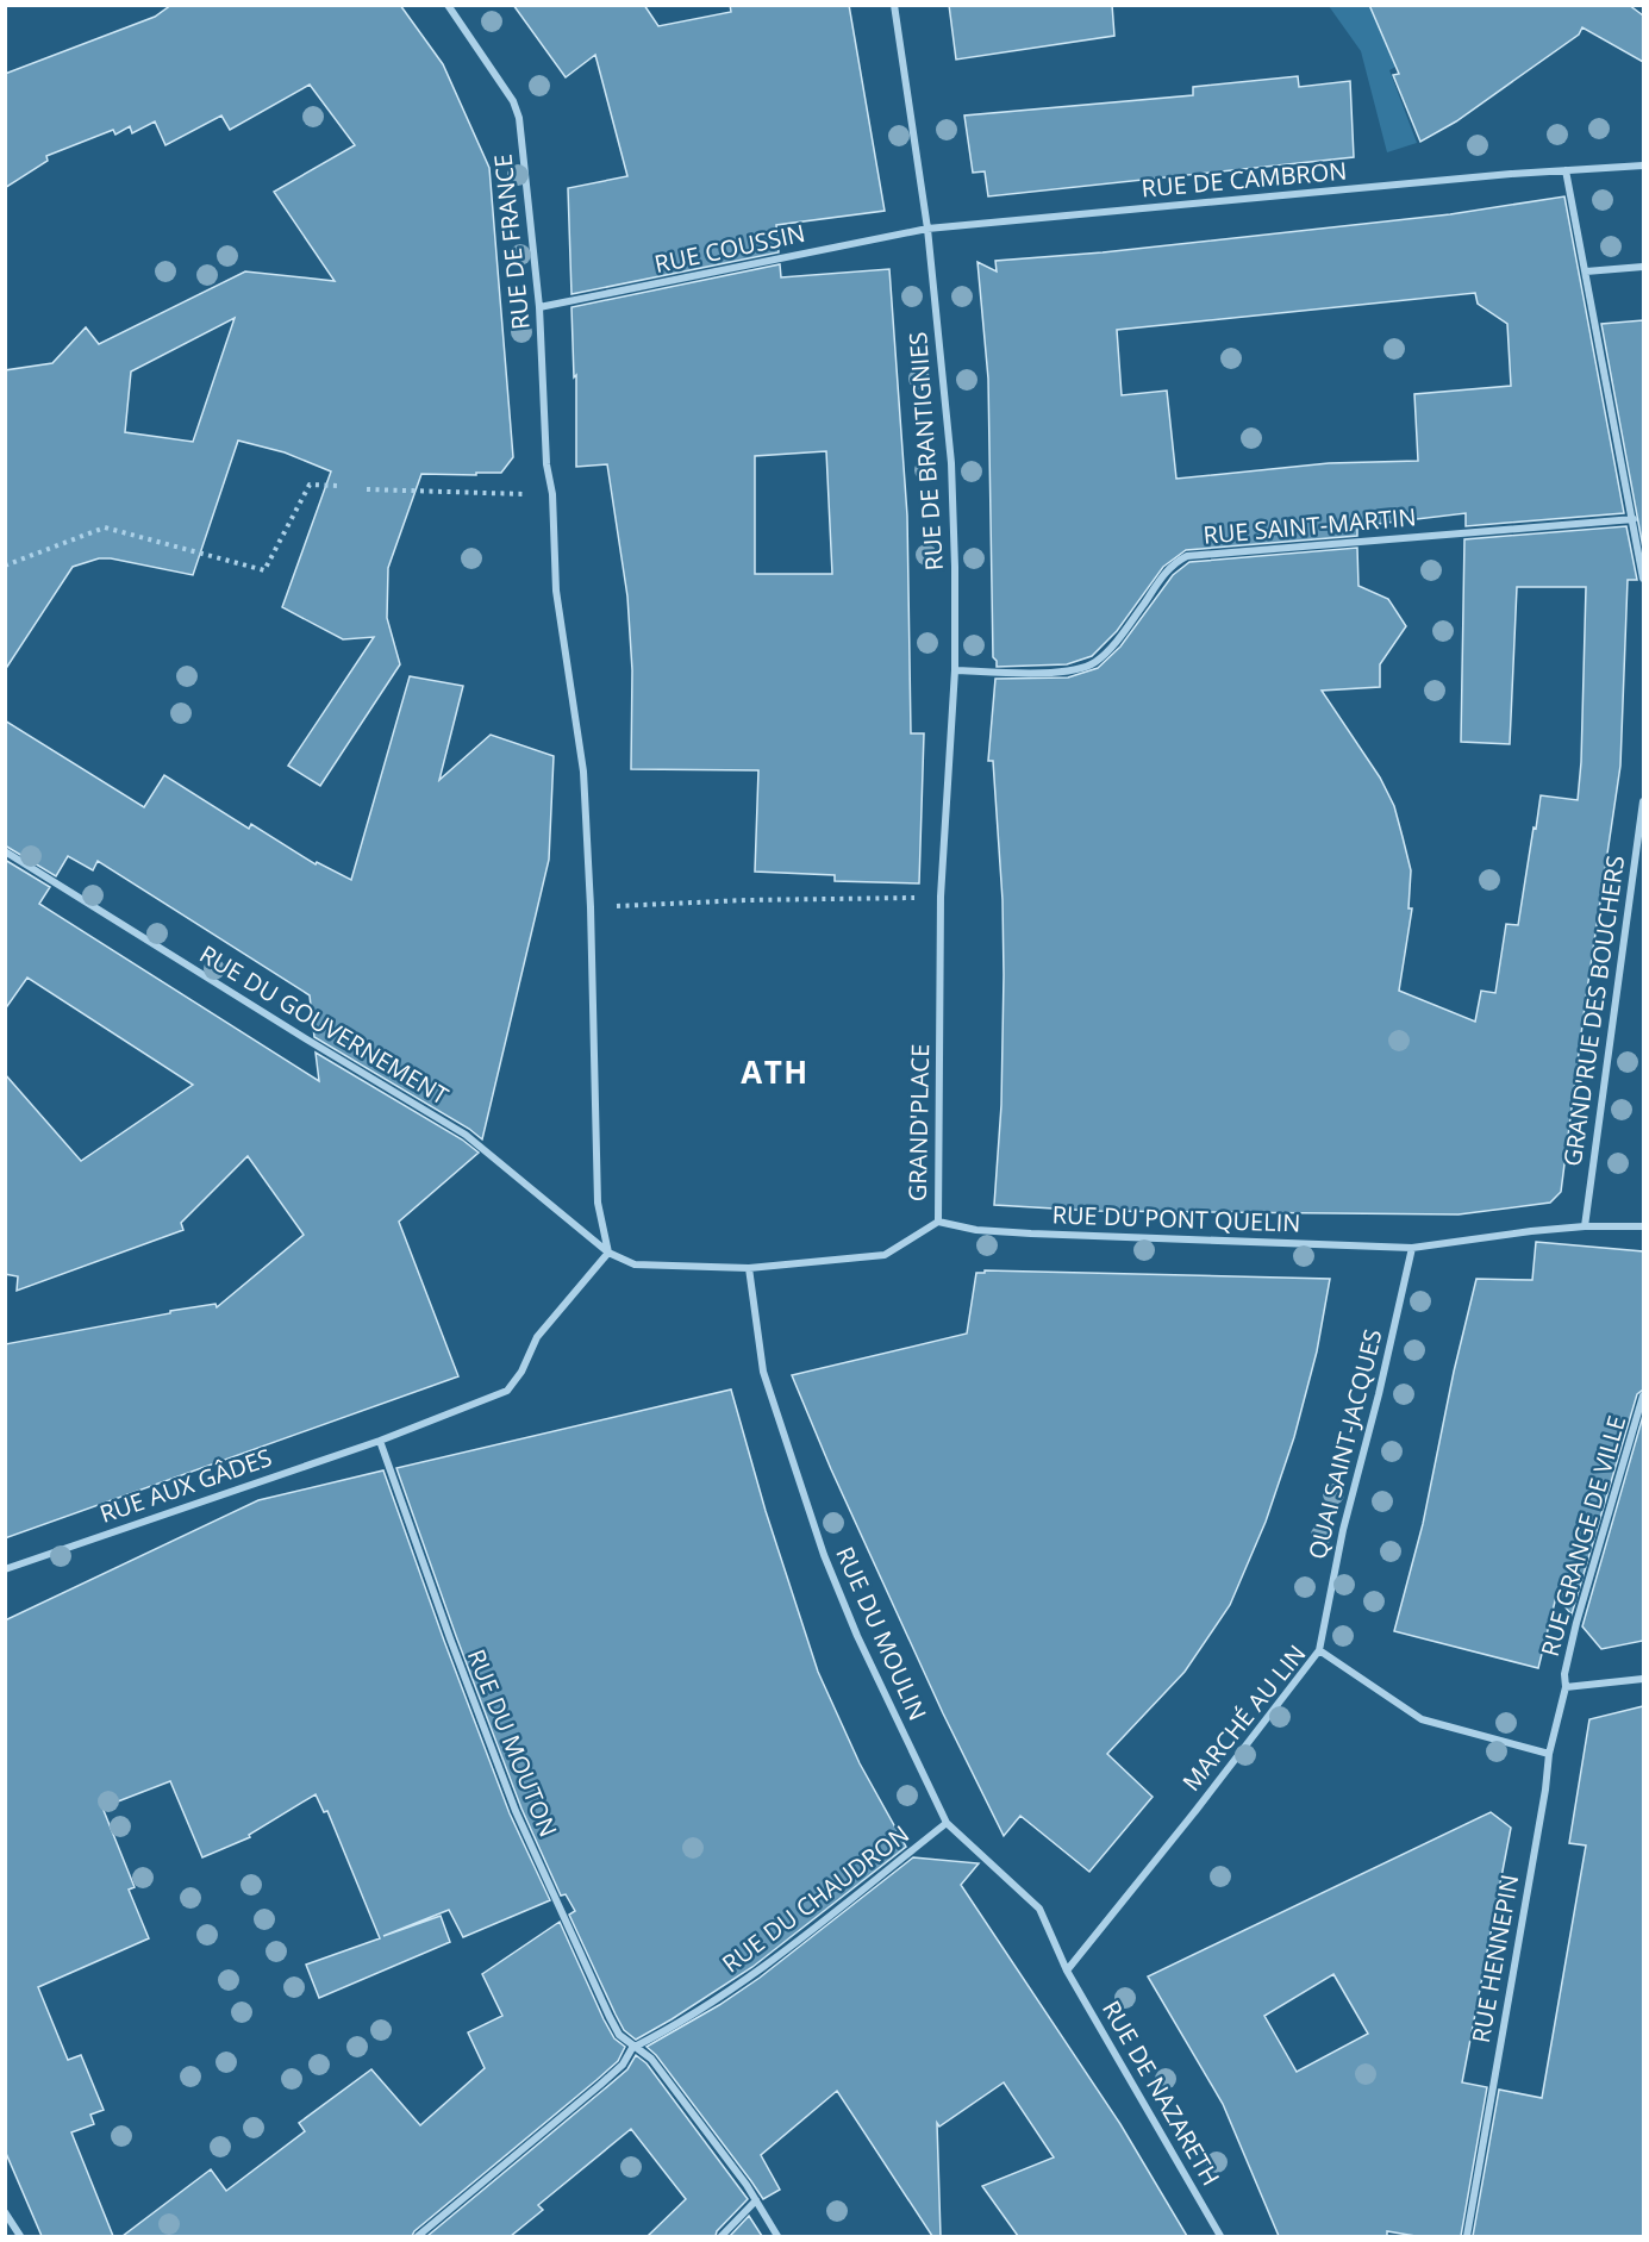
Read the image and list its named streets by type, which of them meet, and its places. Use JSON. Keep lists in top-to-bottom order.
{
  "streets": {
    "street": [
      "RUE DE CAMBRON",
      "RUE DE FRANCE",
      "RUE COUSSIN",
      "RUE DE BRANTIGNIES",
      "RUE SAINT-MARTIN",
      "GRAND'RUE DES BOUCHERS",
      "RUE DU GOUVERNEMENT",
      "GRAND'PLACE",
      "RUE DU PONT QUELIN",
      "QUAI SAINT-JACQUES",
      "RUE AUX GÂDES",
      "RUE GRANGE DE VILLE",
      "RUE DU MOULIN",
      "MARCHÉ AU LIN",
      "RUE DU MOUTON",
      "RUE DU CHAUDRON",
      "RUE HENNEPIN",
      "RUE DE NAZARETH"
    ]
  },
  "crossings": [
    ["RUE DE CAMBRON", "RUE COUSSIN"],
    ["RUE DE CAMBRON", "RUE DE BRANTIGNIES"],
    ["RUE DE FRANCE", "RUE COUSSIN"],
    ["RUE COUSSIN", "RUE DE BRANTIGNIES"],
    ["RUE DE BRANTIGNIES", "RUE SAINT-MARTIN"],
    ["RUE DE BRANTIGNIES", "GRAND'PLACE"],
    ["GRAND'RUE DES BOUCHERS", "RUE DU PONT QUELIN"],
    ["RUE DU GOUVERNEMENT", "GRAND'PLACE"],
    ["GRAND'PLACE", "RUE DU PONT QUELIN"],
    ["GRAND'PLACE", "RUE DU MOULIN"],
    ["RUE DU PONT QUELIN", "QUAI SAINT-JACQUES"],
    ["QUAI SAINT-JACQUES", "MARCHÉ AU LIN"],
    ["RUE AUX GÂDES", "RUE DU MOUTON"],
    ["RUE GRANGE DE VILLE", "RUE HENNEPIN"],
    ["RUE DU MOULIN", "MARCHÉ AU LIN"],
    ["RUE DU MOULIN", "RUE DU CHAUDRON"],
    ["RUE DU MOULIN", "RUE DE NAZARETH"],
    ["MARCHÉ AU LIN", "RUE HENNEPIN"],
    ["MARCHÉ AU LIN", "RUE DE NAZARETH"],
    ["RUE DU MOUTON", "RUE DU CHAUDRON"]
  ],
  "districts": ["ATH"]
}
